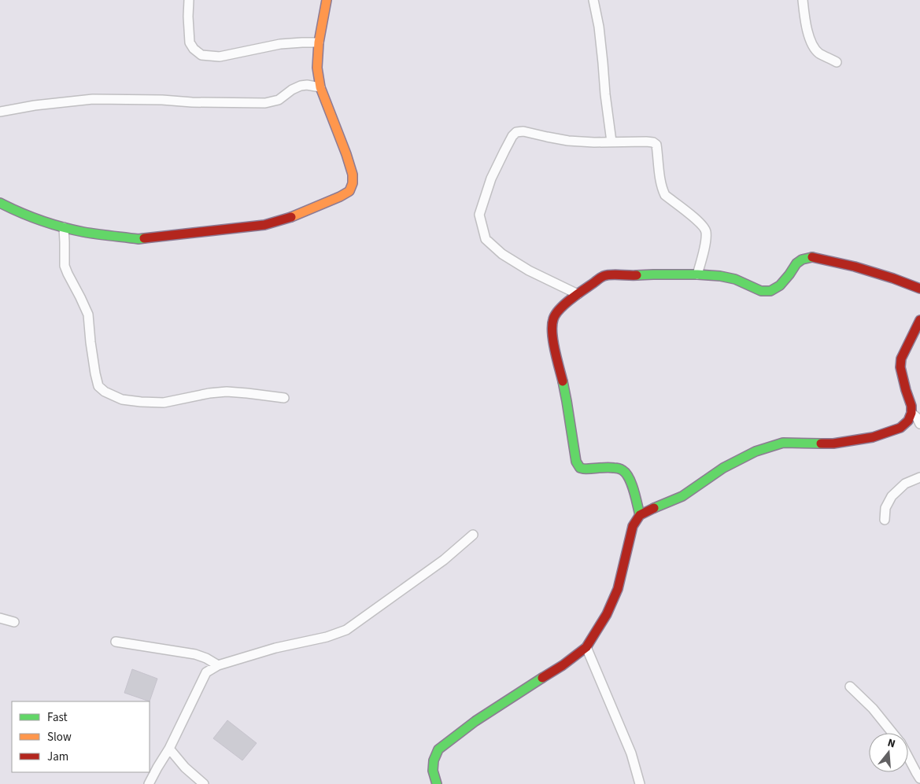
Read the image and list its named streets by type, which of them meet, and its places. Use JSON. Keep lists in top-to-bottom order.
{
  "legend": ["Fast", "Slow", "Jam"],
  "north": "top"
}
